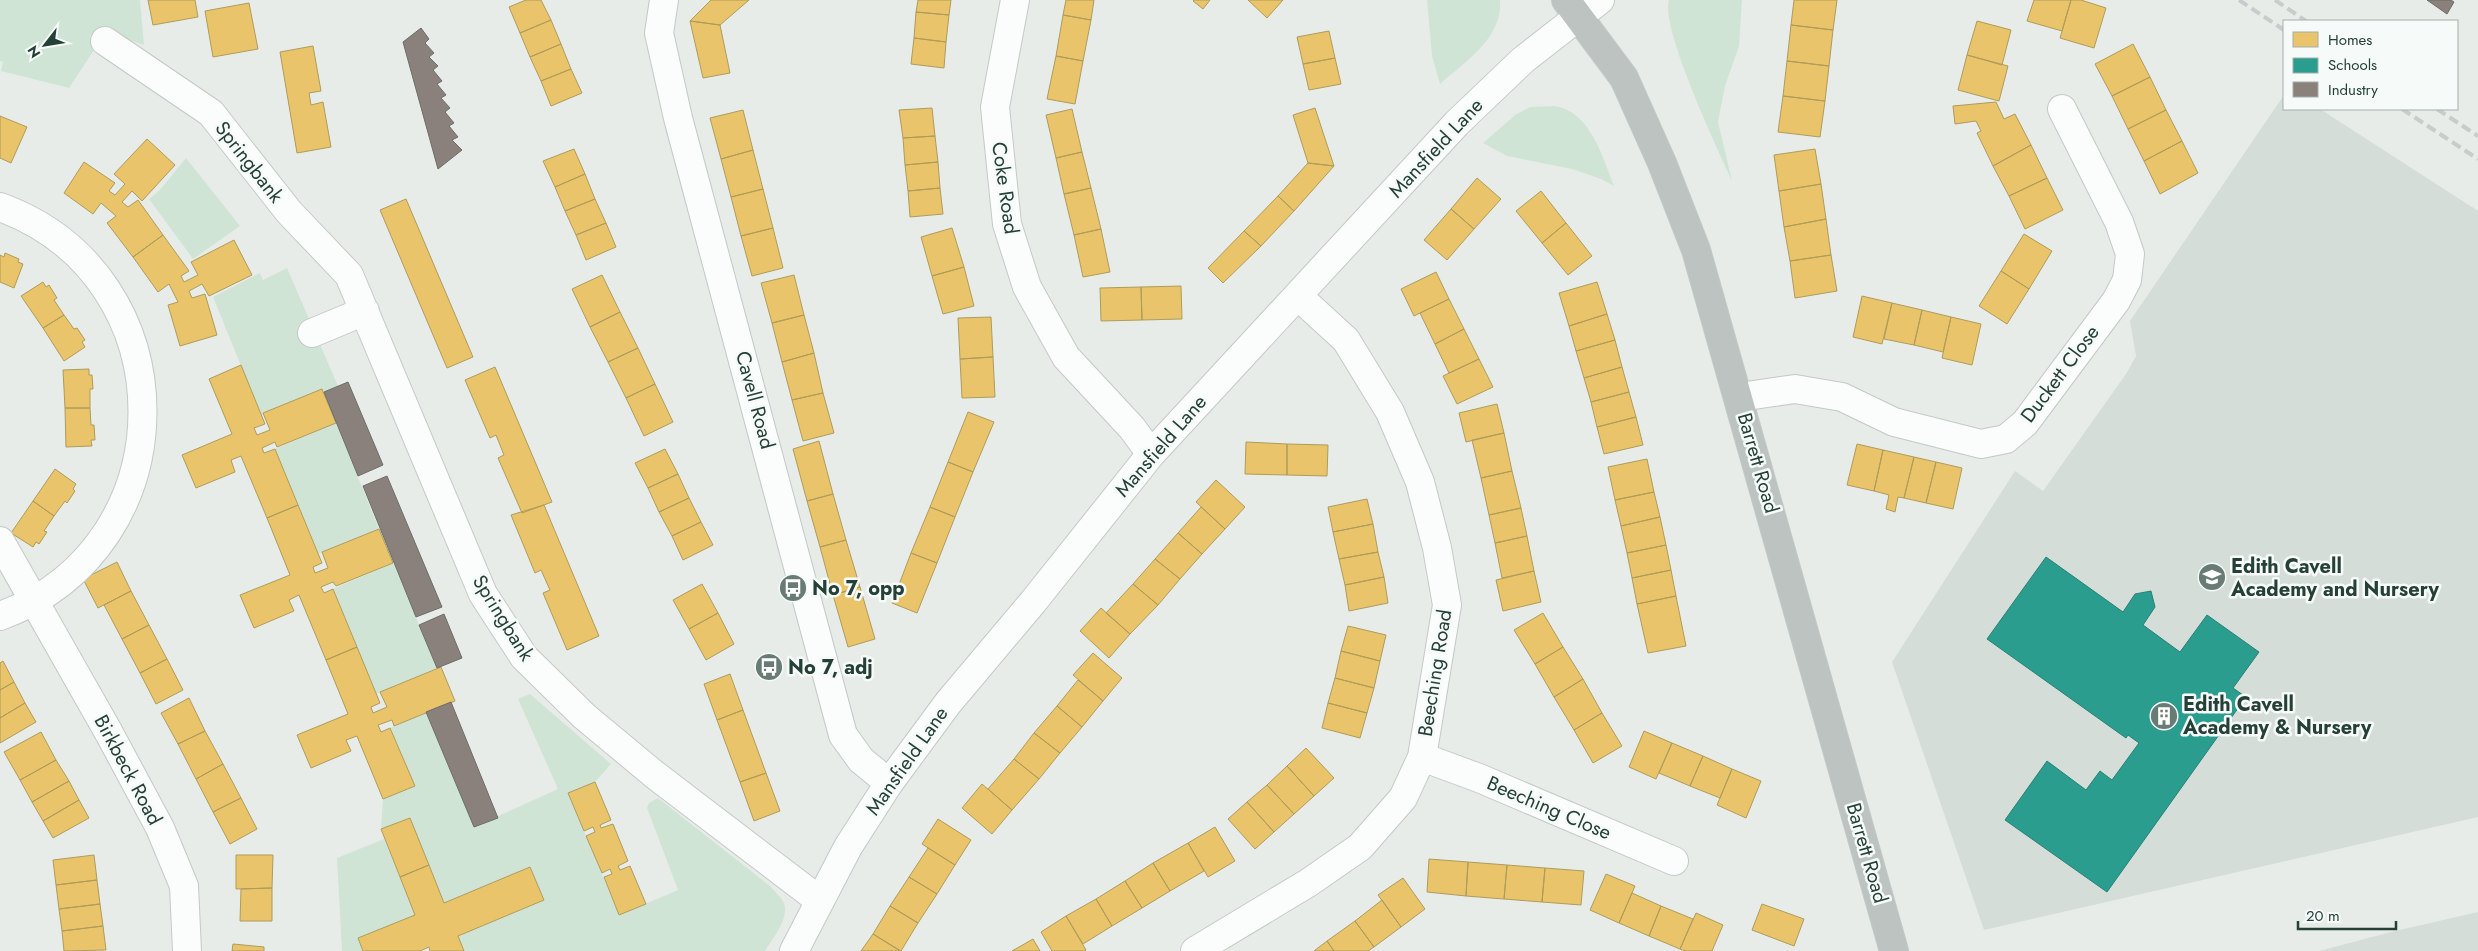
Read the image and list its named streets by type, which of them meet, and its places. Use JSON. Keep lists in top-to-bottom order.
{
  "streets": {
    "highway": ["Barrett Road"],
    "street": [
      "Mansfield Lane",
      "Springbank",
      "Coke Road",
      "Duckett Close",
      "Cavell Road",
      "Beeching Road",
      "Birkbeck Road",
      "Beeching Close"
    ]
  },
  "crossings": [
    ["Mansfield Lane", "Springbank"],
    ["Mansfield Lane", "Coke Road"],
    ["Mansfield Lane", "Cavell Road"],
    ["Mansfield Lane", "Barrett Road"],
    ["Mansfield Lane", "Beeching Road"],
    ["Duckett Close", "Barrett Road"],
    ["Beeching Road", "Beeching Close"]
  ],
  "places": {
    "school or university": ["Edith Cavell Academy and Nursery"],
    "bus stop": ["No 7, opp", "No 7, adj"],
    "building": ["Edith Cavell Academy & Nursery"]
  },
  "legend": ["Homes", "Schools", "Industry"],
  "scale_bar": "20 m",
  "north": "bottom left"
}
